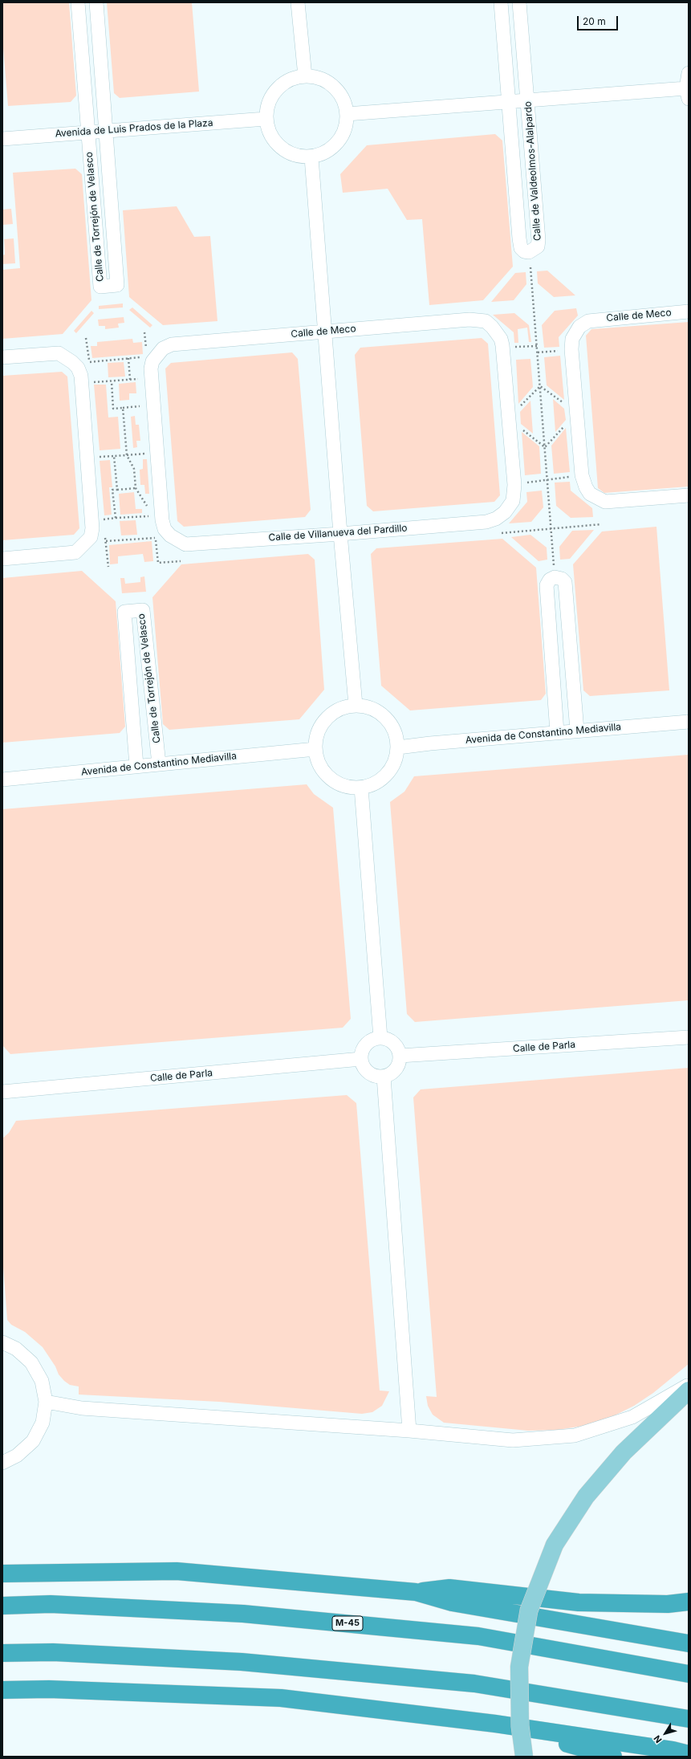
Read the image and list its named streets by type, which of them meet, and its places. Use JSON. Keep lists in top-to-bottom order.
{
  "streets": {
    "highway": ["M-45"],
    "street": [
      "Avenida de Luis Prados de la Plaza",
      "Calle de Valdeolmos-Alalpardo",
      "Calle de Torrejón de Velasco",
      "Calle de Meco",
      "Calle de Villanueva del Pardillo",
      "Avenida de Constantino Mediavilla",
      "Calle de Parla"
    ]
  },
  "crossings": [
    ["Avenida de Luis Prados de la Plaza", "Calle de Torrejón de Velasco"],
    ["Calle de Torrejón de Velasco", "Avenida de Constantino Mediavilla"],
    ["Calle de Meco", "Calle de Villanueva del Pardillo"]
  ],
  "scale_bar": "20 m",
  "north": "bottom left"
}
